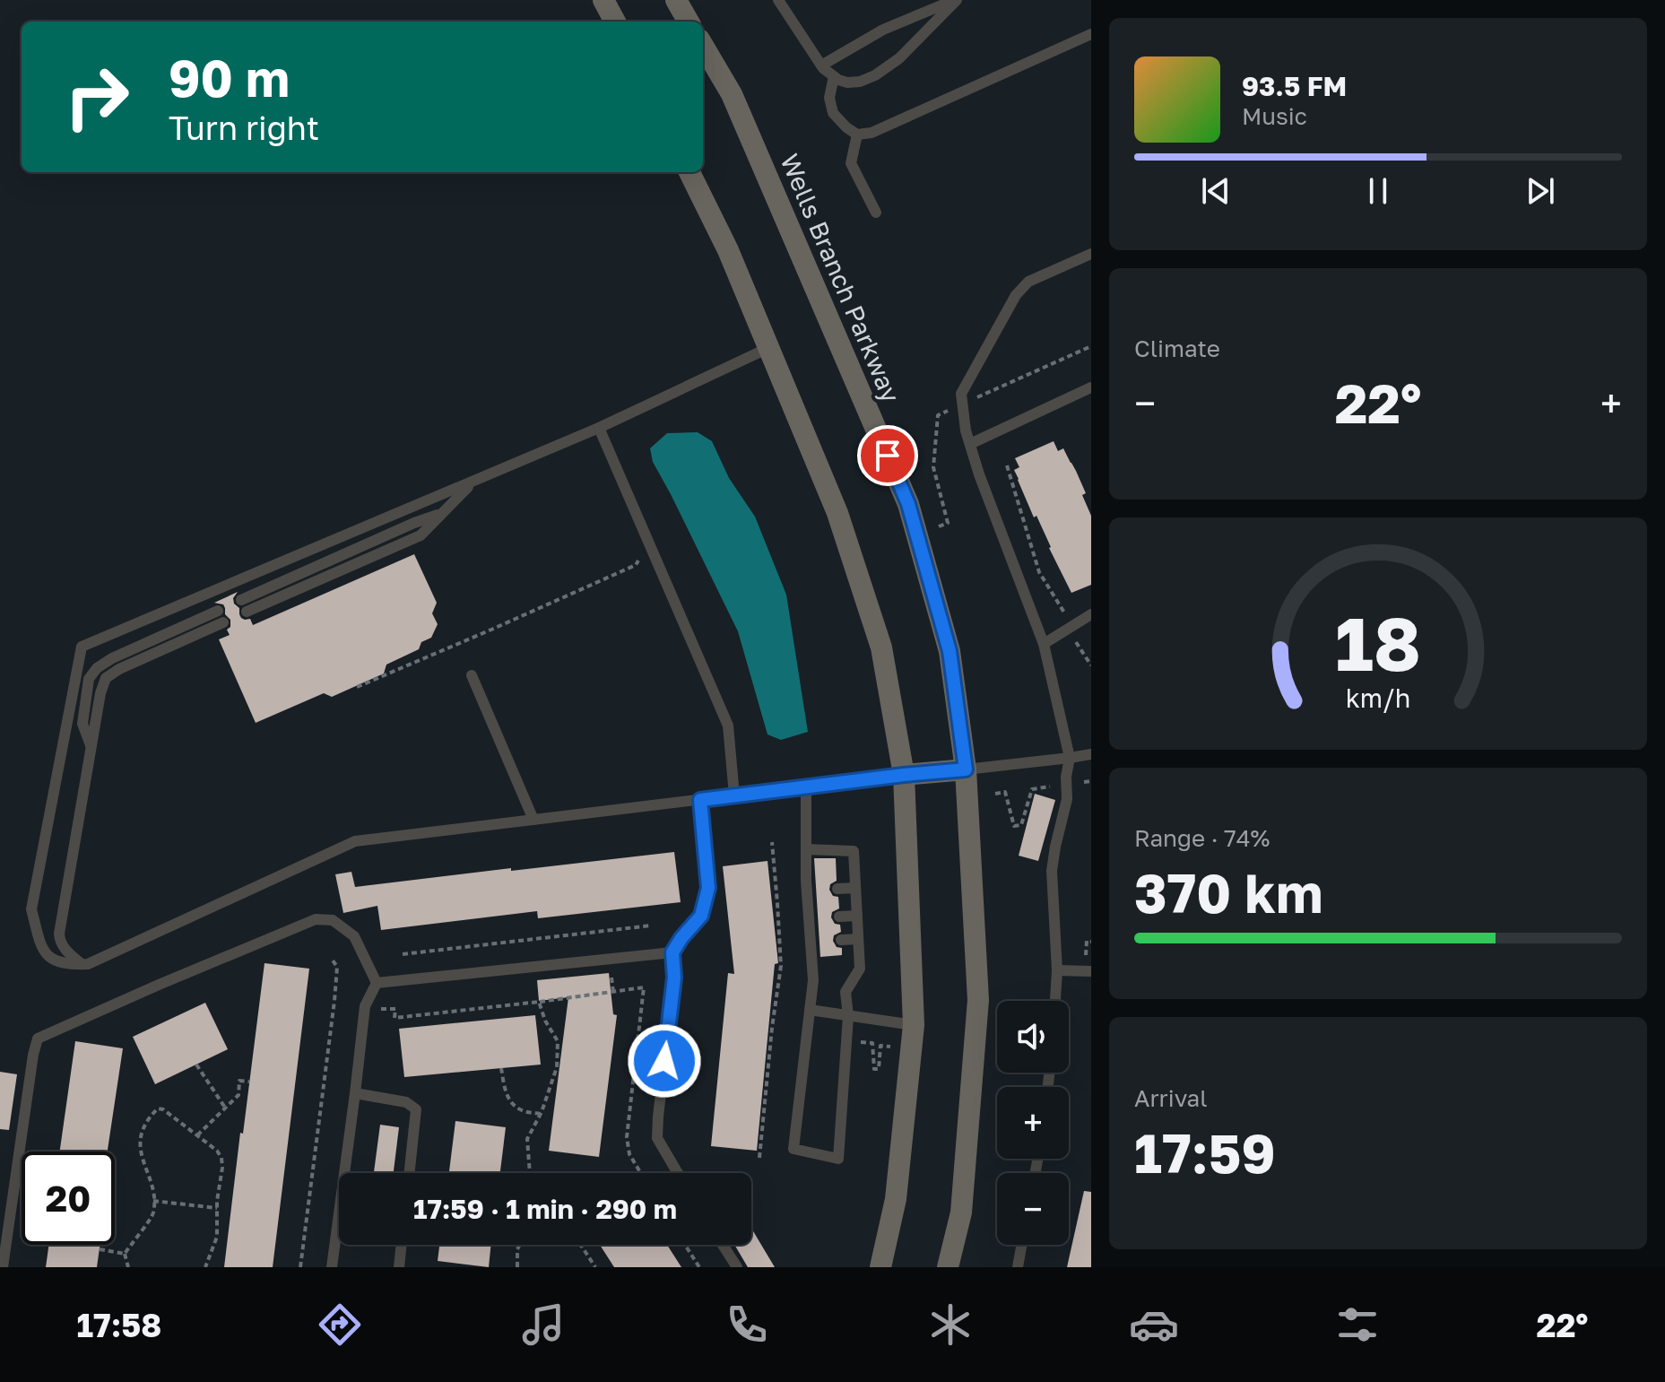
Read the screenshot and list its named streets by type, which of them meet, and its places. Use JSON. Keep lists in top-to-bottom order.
{
  "streets": {
    "main road": ["Wells Branch Parkway"]
  },
  "page": {
    "turn": ["90 m", "Turn right"],
    "song": ["93.5 FM", "Music"],
    "tile": [
      "Climate",
      ["Range · 74%", "370 km"],
      ["Arrival", "17:59"]
    ],
    "heat": ["−", "22°", "+"],
    "map_buttons": ["+", "−"],
    "limit": "20",
    "trip": "17:59 · 1 min · 290 m",
    "tabs": ["17:58", "22°"],
    "gauge": ["18", "km/h"]
  }
}
